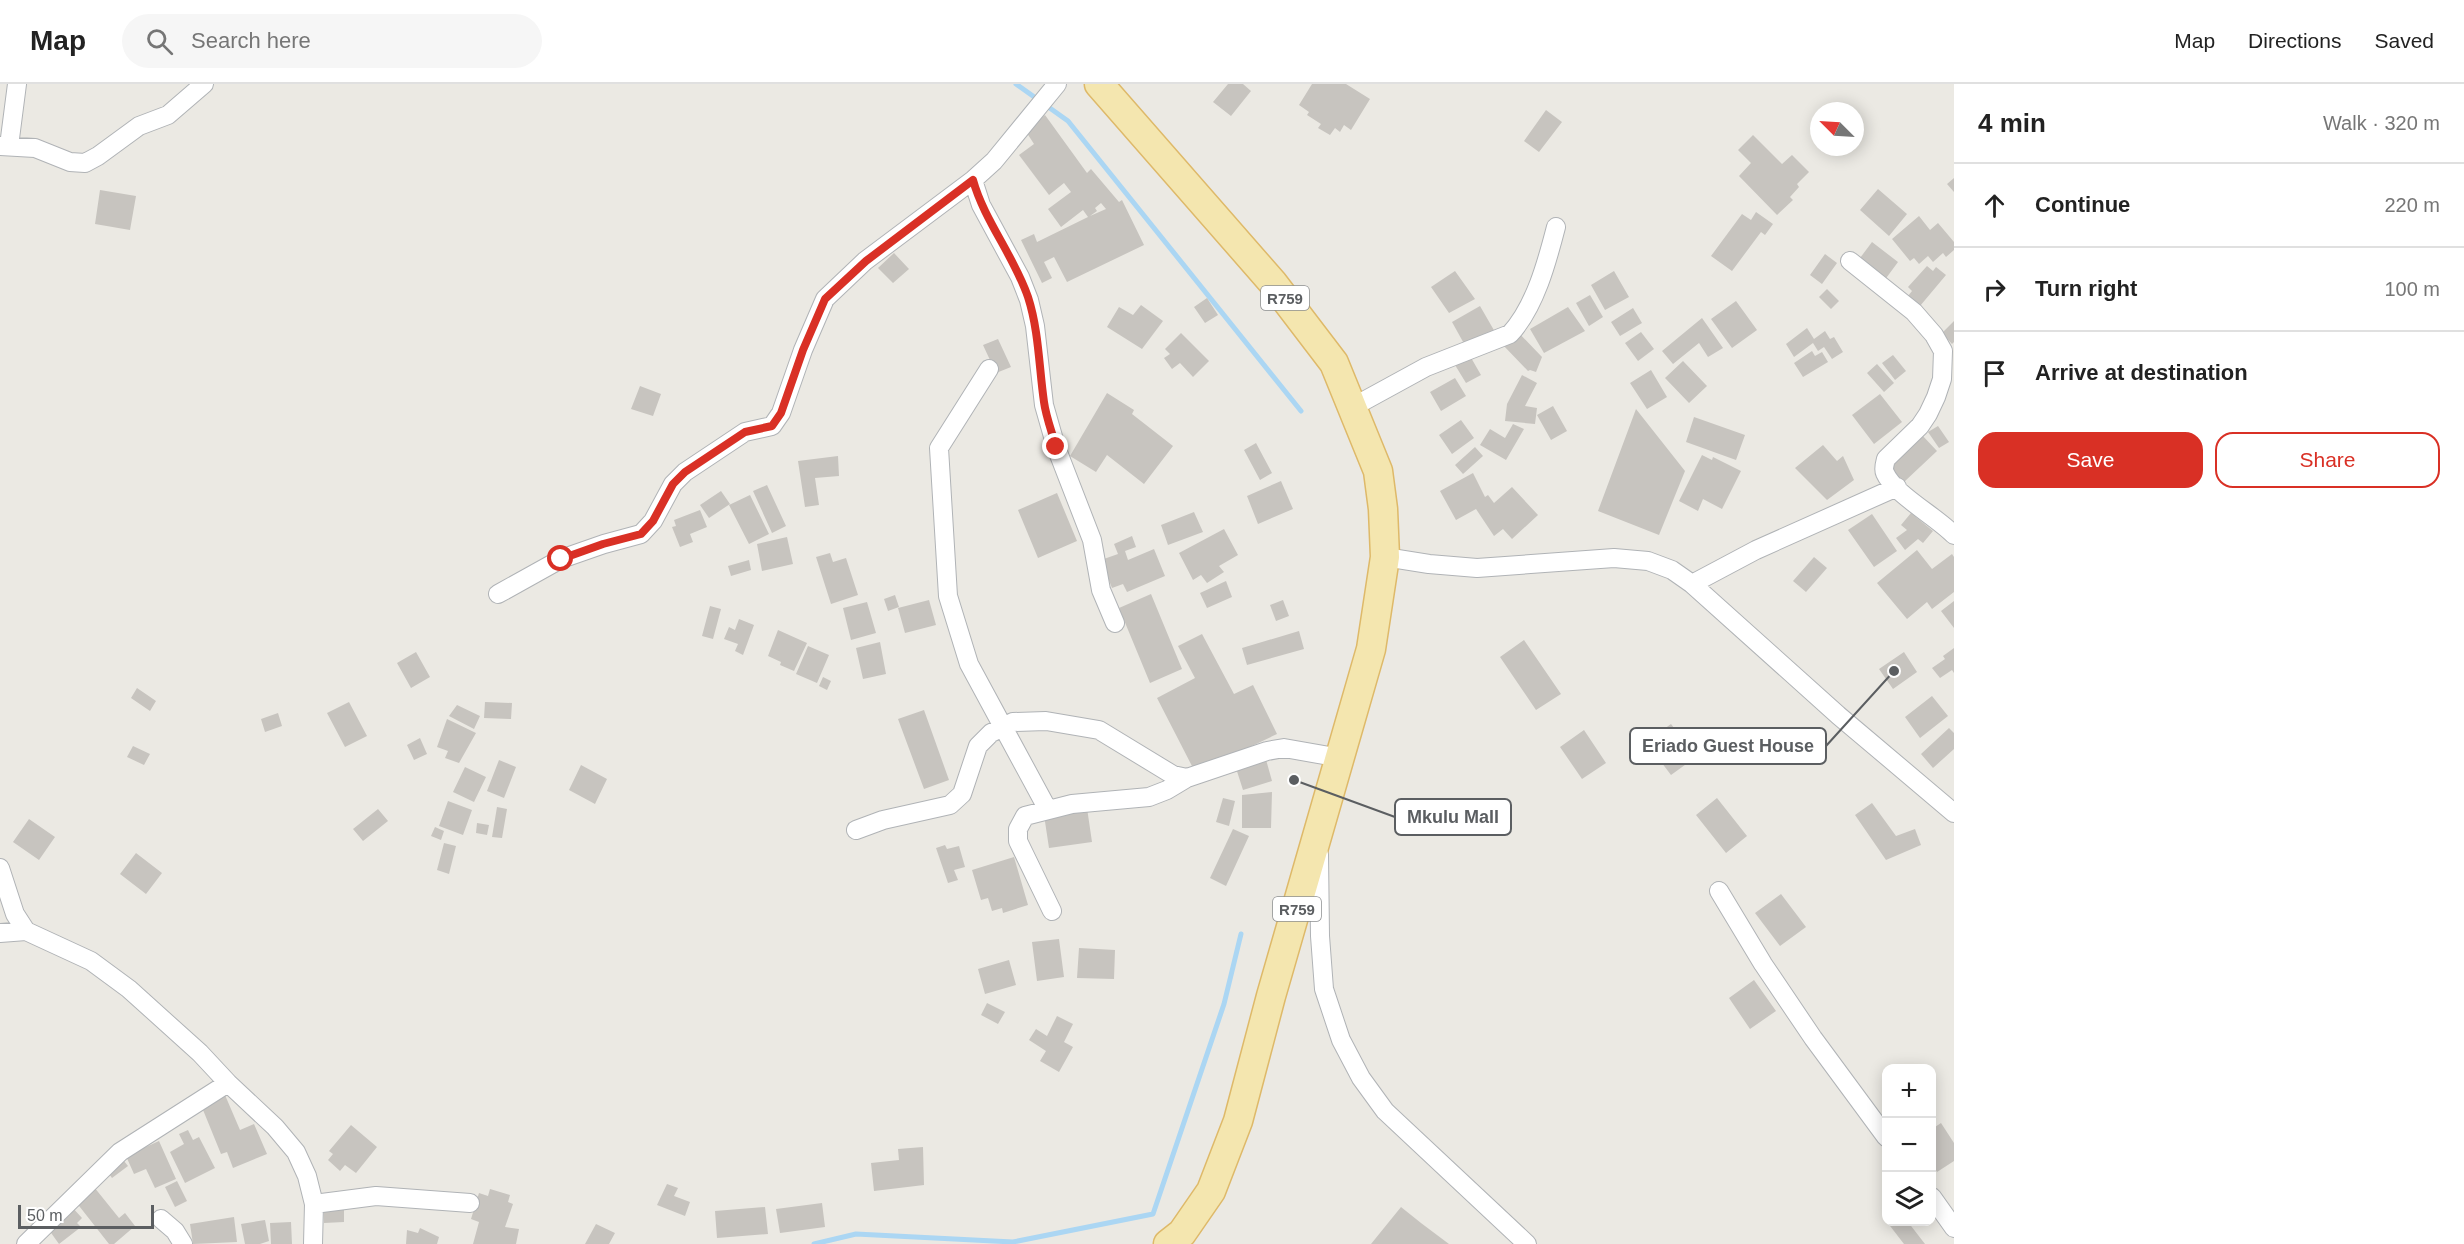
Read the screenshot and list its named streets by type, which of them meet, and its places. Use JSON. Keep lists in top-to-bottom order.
{
  "streets": {
    "main road": ["R759"]
  },
  "places": ["Eriado Guest House", "Mkulu Mall"],
  "scale_bar": "50 m",
  "north": "top left",
  "page": {
    "header": "Map",
    "search": "Search here",
    "nav": ["Map", "Directions", "Saved"],
    "heading": ["4 min", "Walk · 320 m"],
    "list": [
      ["Continue", "220 m"],
      ["Turn right", "100 m"],
      "Arrive at destination"
    ],
    "buttons": ["Save", "Share"],
    "map_buttons": ["+", "−"],
    "scale": "50 m"
  }
}
